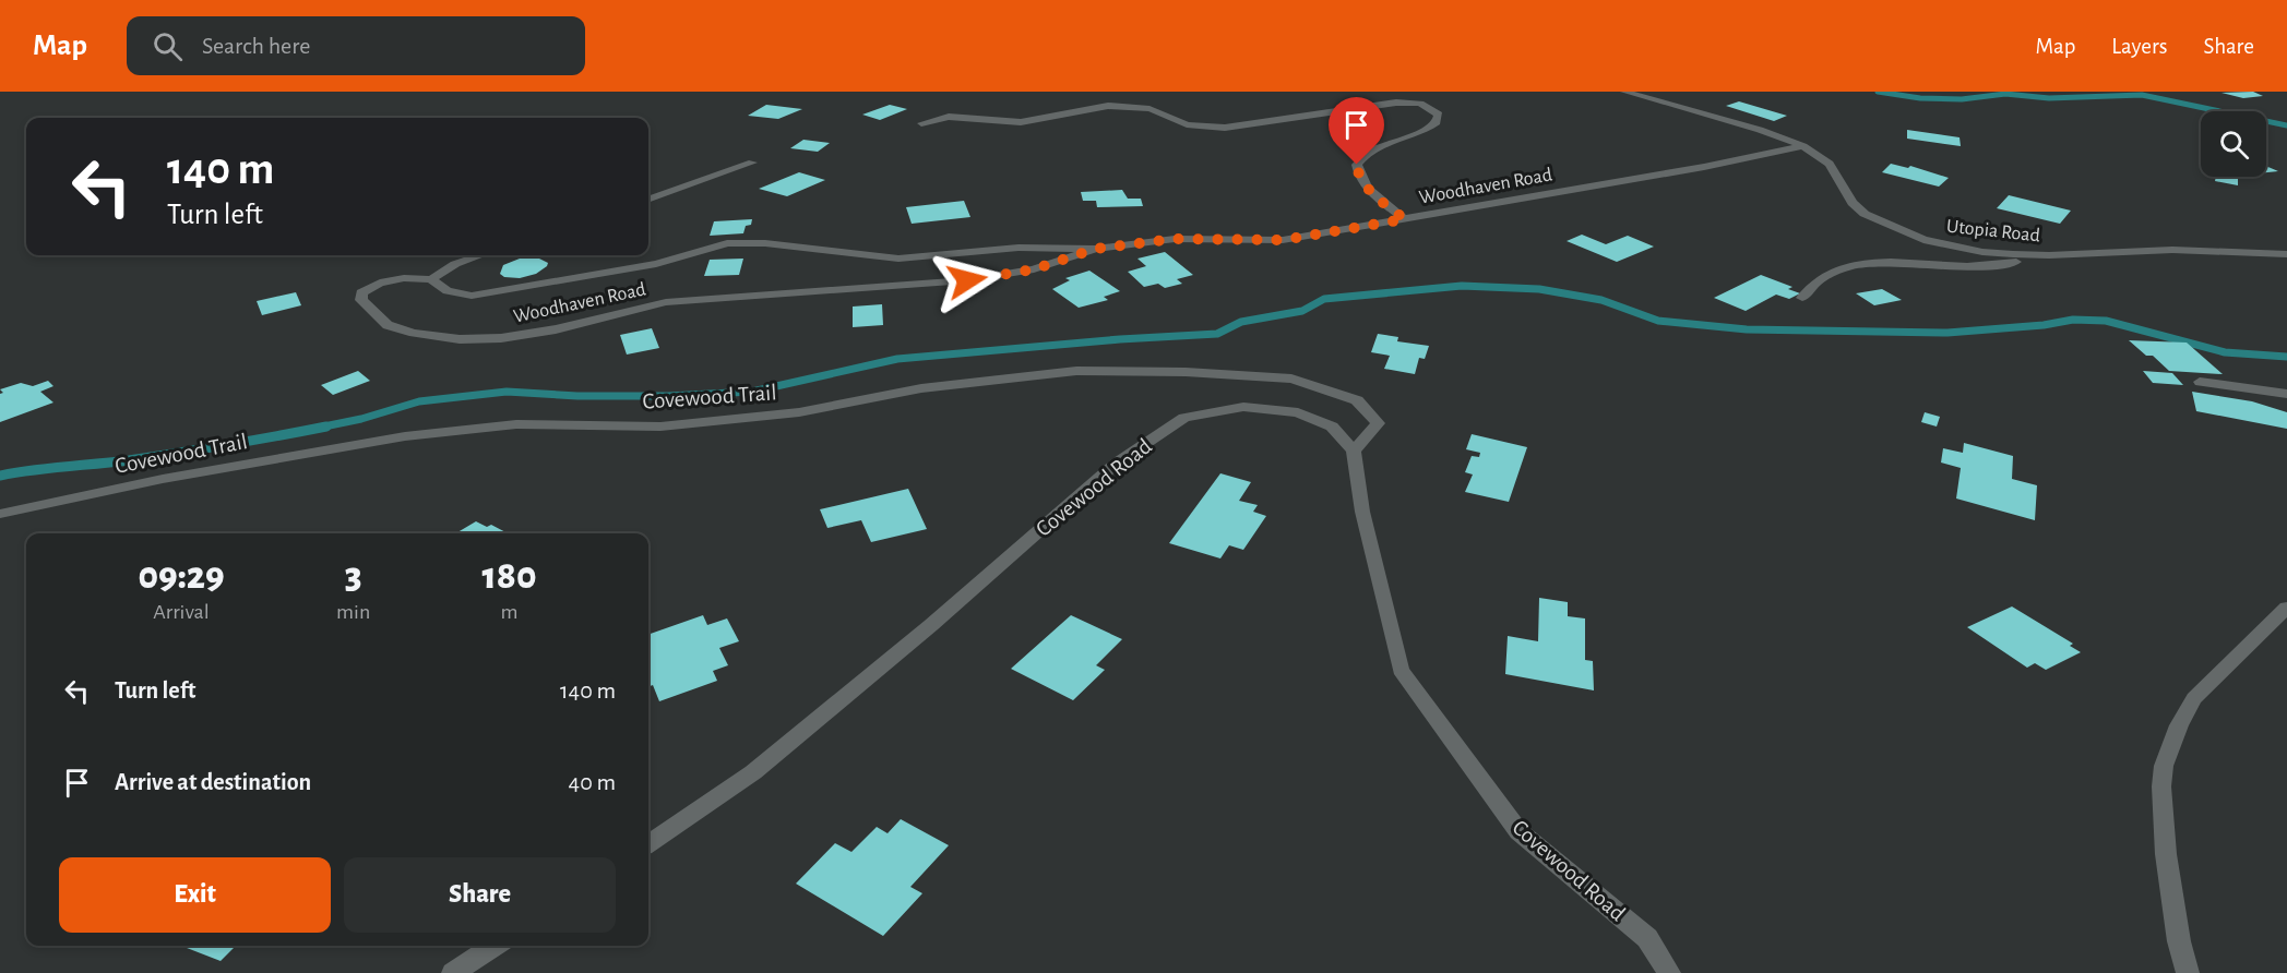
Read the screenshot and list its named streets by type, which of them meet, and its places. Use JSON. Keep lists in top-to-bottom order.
{
  "streets": {
    "street": [
      "Woodhaven Road",
      "Utopia Road",
      "Covewood Trail",
      "Covewood Road"
    ]
  },
  "crossings": [
    ["Woodhaven Road", "Utopia Road"],
    ["Covewood Trail", "Covewood Road"]
  ],
  "page": {
    "header": "Map",
    "search": "Search here",
    "nav": ["Map", "Layers", "Share"],
    "turn": ["140 m", "Turn left"],
    "eta": [
      "09:29",
      "Arrival",
      "3",
      "min",
      "180",
      "m"
    ],
    "list": [
      {
        "name": "Turn left",
        "value": "140 m"
      },
      {
        "name": "Arrive at destination",
        "value": "40 m"
      }
    ],
    "buttons": ["Exit", "Share"]
  }
}
